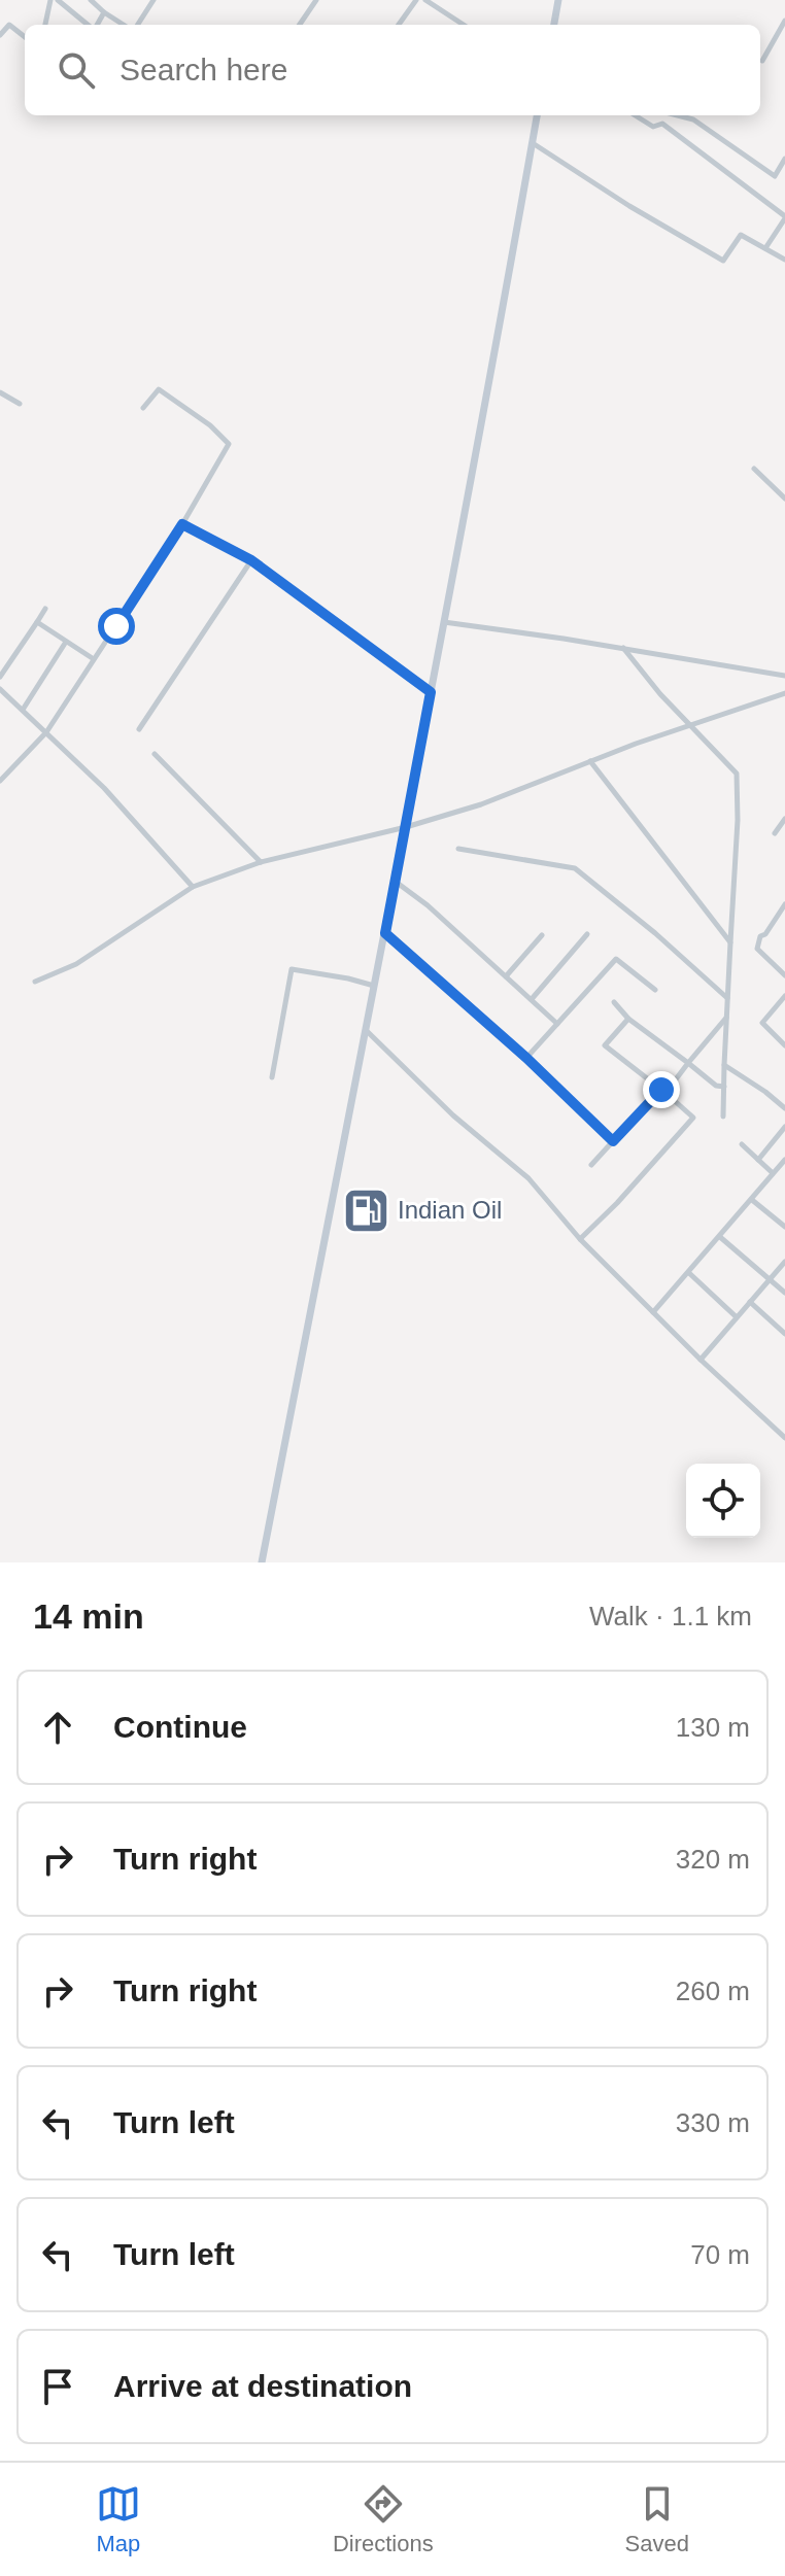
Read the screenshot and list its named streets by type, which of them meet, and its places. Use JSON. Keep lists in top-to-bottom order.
{
  "places": {
    "fuel station": ["Indian Oil"]
  },
  "page": {
    "search": "Search here",
    "heading": ["14 min", "Walk · 1.1 km"],
    "list": [
      ["Continue", "130 m"],
      ["Turn right", "320 m"],
      ["Turn right", "260 m"],
      ["Turn left", "330 m"],
      ["Turn left", "70 m"],
      "Arrive at destination"
    ],
    "nav": ["Map", "Directions", "Saved"]
  }
}
